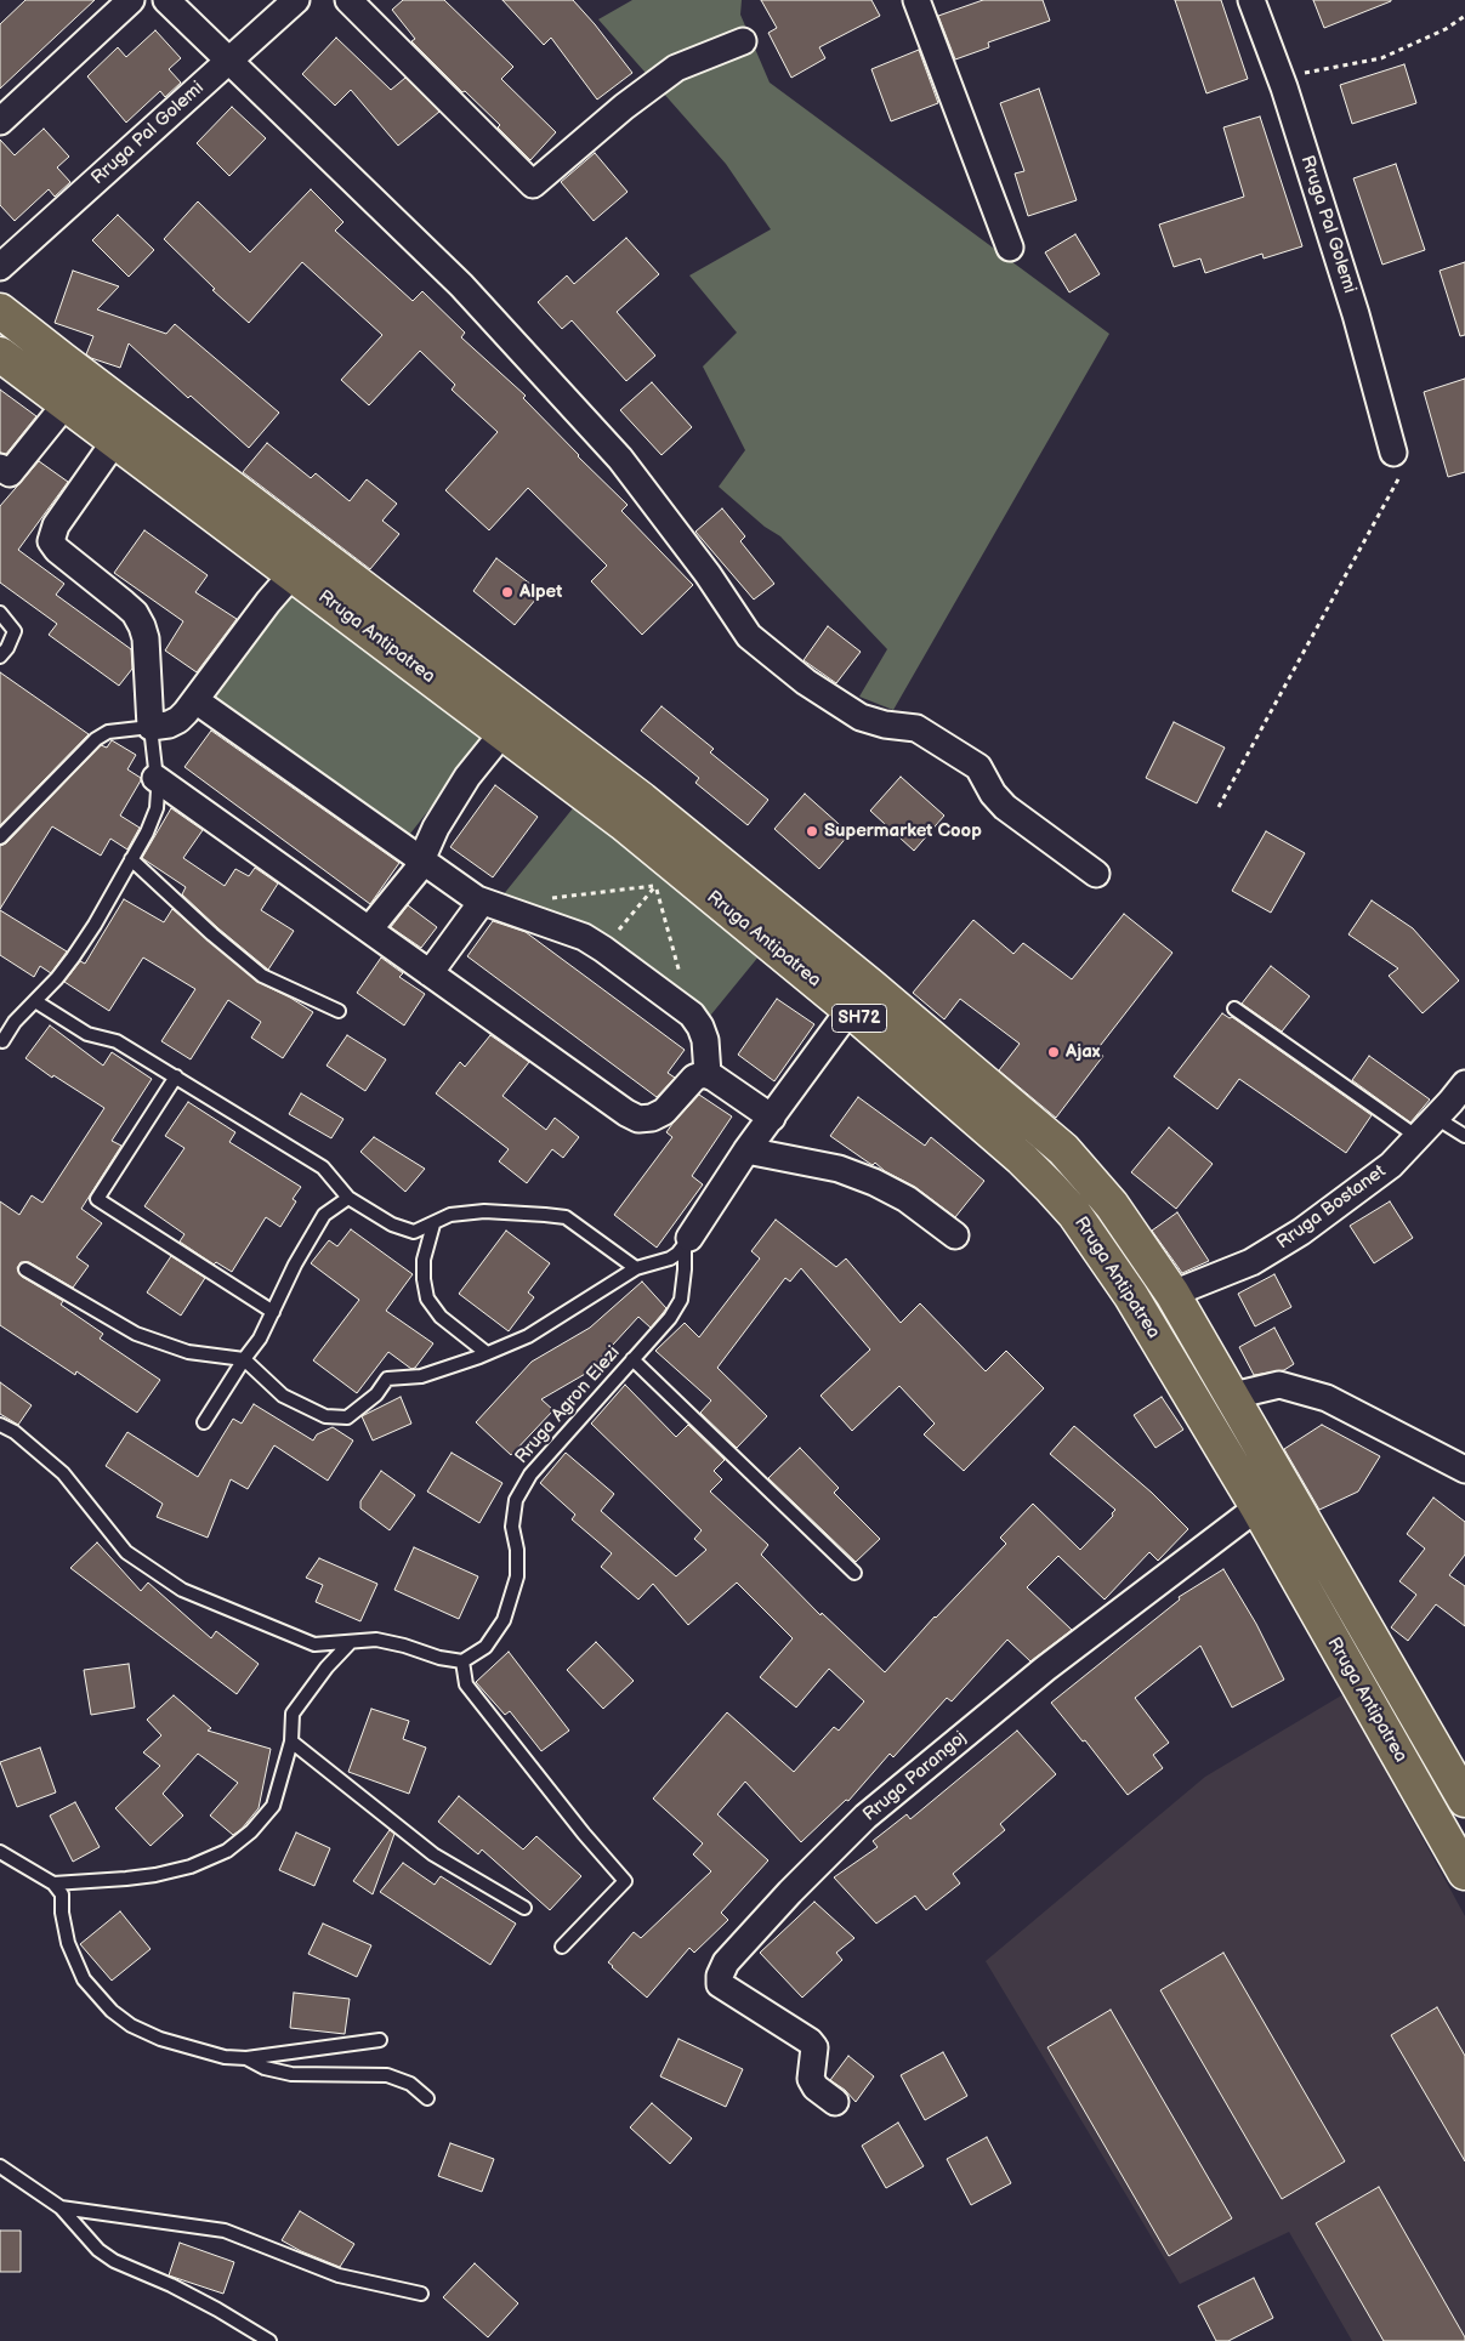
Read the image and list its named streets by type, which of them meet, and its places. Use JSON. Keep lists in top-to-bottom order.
{
  "streets": {
    "main road": ["Rruga Antipatrea", "SH72"],
    "street": ["Rruga Pal Golemi", "Rruga Bostanet", "Rruga Parangoj"],
    "lane": ["Rruga Agron Elezi"]
  },
  "crossings": [
    ["Rruga Antipatrea", "Rruga Bostanet"],
    ["Rruga Antipatrea", "Rruga Parangoj"]
  ],
  "places": ["Alpet", "Supermarket Coop", "Ajax"]
}
